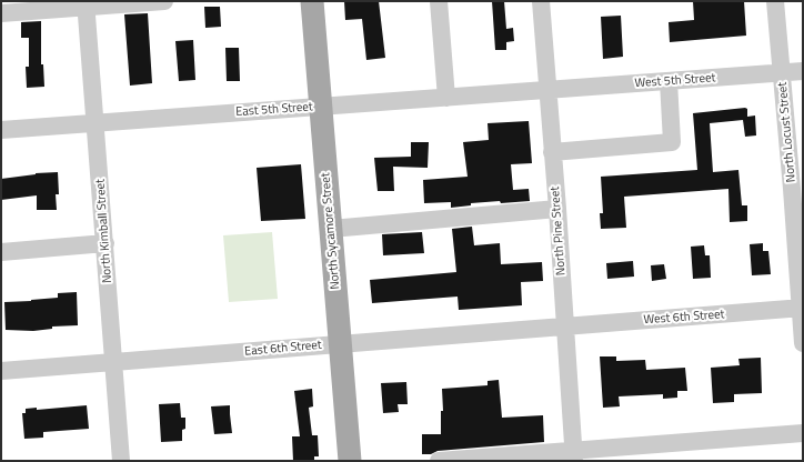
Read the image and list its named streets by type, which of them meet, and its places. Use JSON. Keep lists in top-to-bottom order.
{
  "streets": {
    "main road": ["North Sycamore Street"],
    "street": [
      "West 5th Street",
      "East 5th Street",
      "North Locust Street",
      "North Kimball Street",
      "North Pine Street",
      "West 6th Street",
      "East 6th Street"
    ]
  },
  "crossings": [
    ["West 5th Street", "East 5th Street"],
    ["West 5th Street", "North Locust Street"],
    ["West 5th Street", "North Pine Street"],
    ["East 5th Street", "North Kimball Street"],
    ["East 5th Street", "North Sycamore Street"],
    ["East 5th Street", "North Pine Street"],
    ["North Locust Street", "West 6th Street"],
    ["North Kimball Street", "East 6th Street"],
    ["North Sycamore Street", "East 6th Street"],
    ["North Pine Street", "West 6th Street"],
    ["North Pine Street", "East 6th Street"],
    ["West 6th Street", "East 6th Street"]
  ]
}
